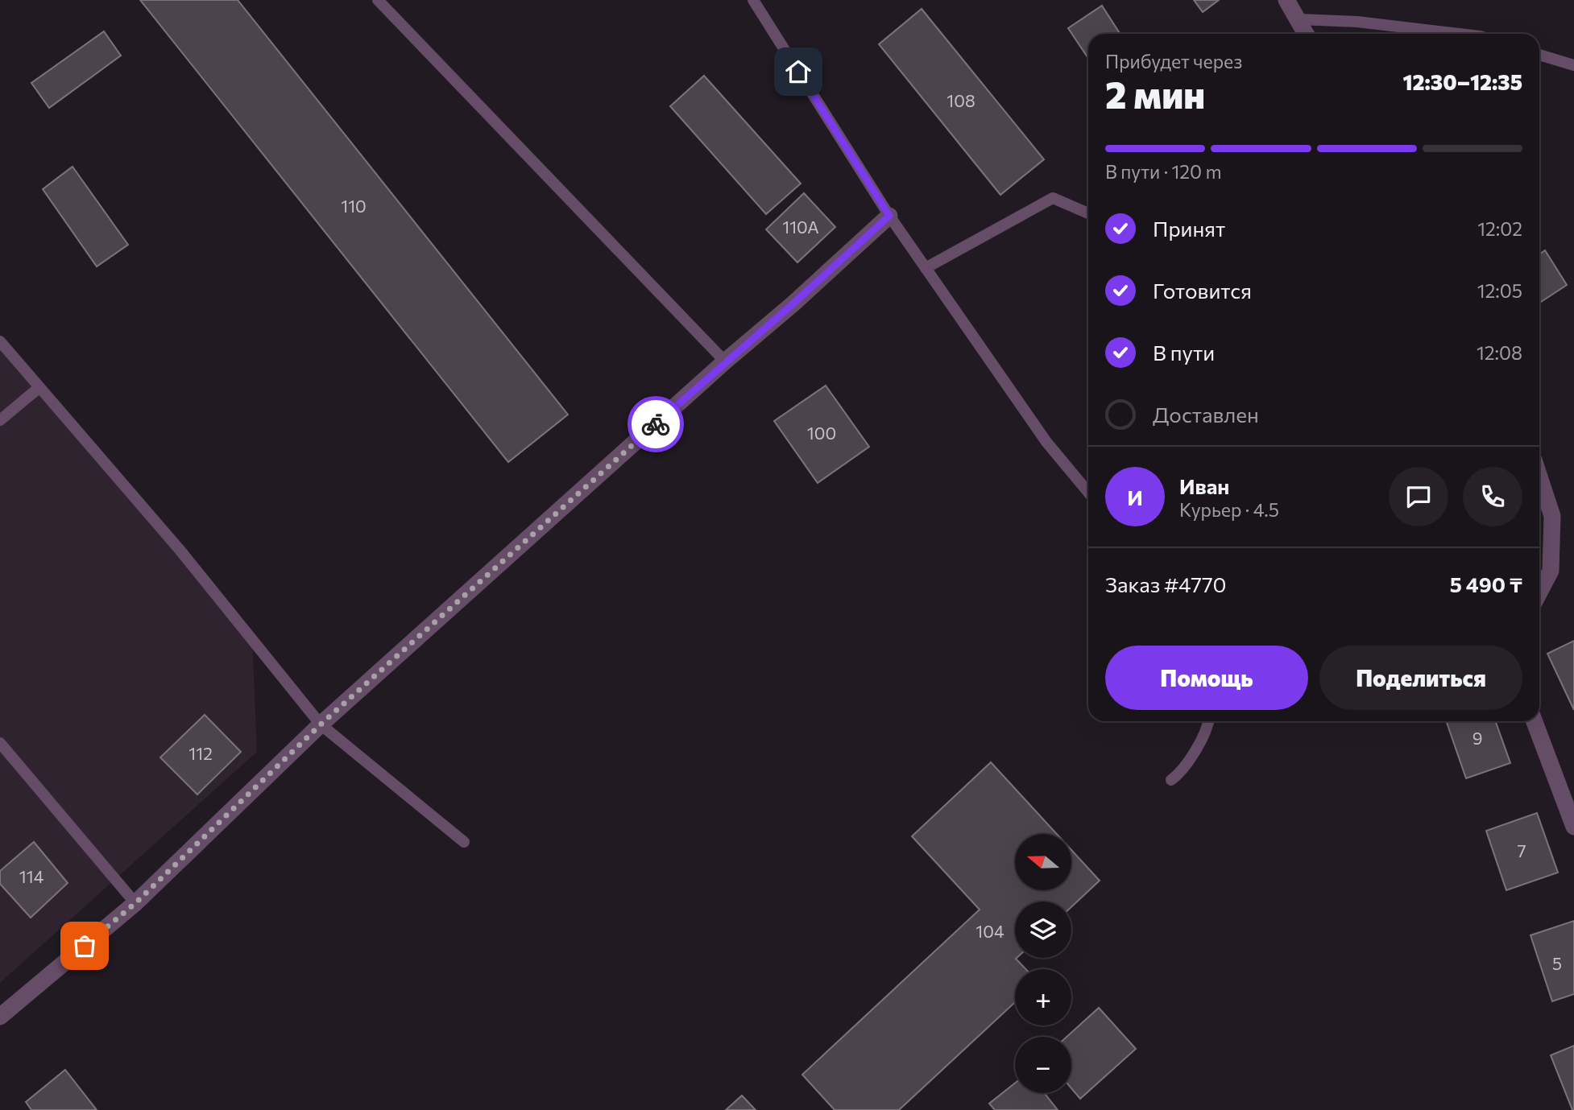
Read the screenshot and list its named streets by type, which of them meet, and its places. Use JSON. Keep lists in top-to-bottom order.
{
  "house_numbers": [
    "108",
    "110",
    "110А",
    "100",
    "9",
    "112",
    "7",
    "114",
    "104",
    "5"
  ],
  "north": "left",
  "page": {
    "heading": ["2 мин", "Прибудет через", "12:30–12:35"],
    "panel": [
      "Иван",
      "Курьер · 4.5",
      "Заказ #4770",
      "5 490 ₸"
    ],
    "bar": "В пути · 120 m",
    "list": [
      ["Принят", "12:02"],
      ["Готовится", "12:05"],
      ["В пути", "12:08"],
      "Доставлен"
    ],
    "round": "И",
    "buttons": ["Помощь", "Поделиться"],
    "map_buttons": ["+", "−"]
  }
}
